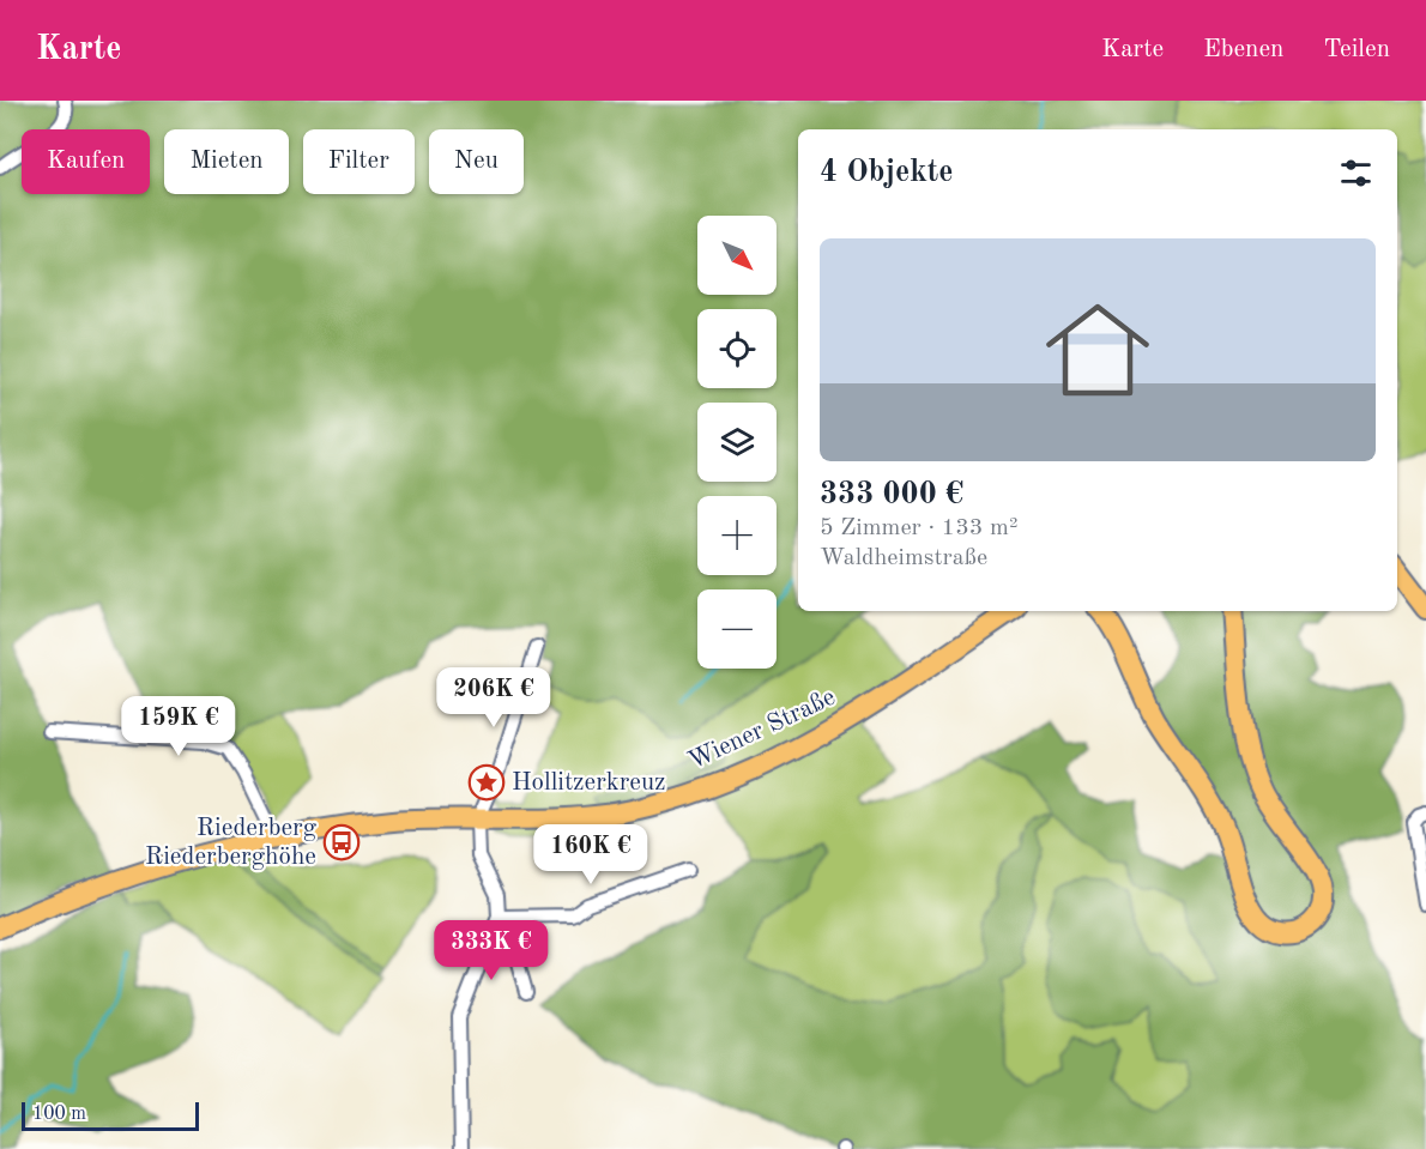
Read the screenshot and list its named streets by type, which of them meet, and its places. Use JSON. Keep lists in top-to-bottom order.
{
  "streets": {
    "main road": ["Wiener Straße"]
  },
  "places": {
    "place": ["Hollitzerkreuz"],
    "bus stop": ["Riederberg Riederberghöhe"]
  },
  "scale_bar": "100 m",
  "north": "bottom right",
  "page": {
    "header": "Karte",
    "nav": ["Karte", "Ebenen", "Teilen"],
    "chip": [
      "Kaufen",
      "Mieten",
      "Filter",
      "Neu"
    ],
    "heading": "4 Objekte",
    "map_buttons": ["+", "−"],
    "list": [
      {
        "name": "333 000 €",
        "note": "5 Zimmer · 133 m² · Waldheimstraße"
      }
    ],
    "price": [
      "206K €",
      "159K €",
      "160K €",
      "333K €"
    ],
    "scale": "100 m"
  }
}
